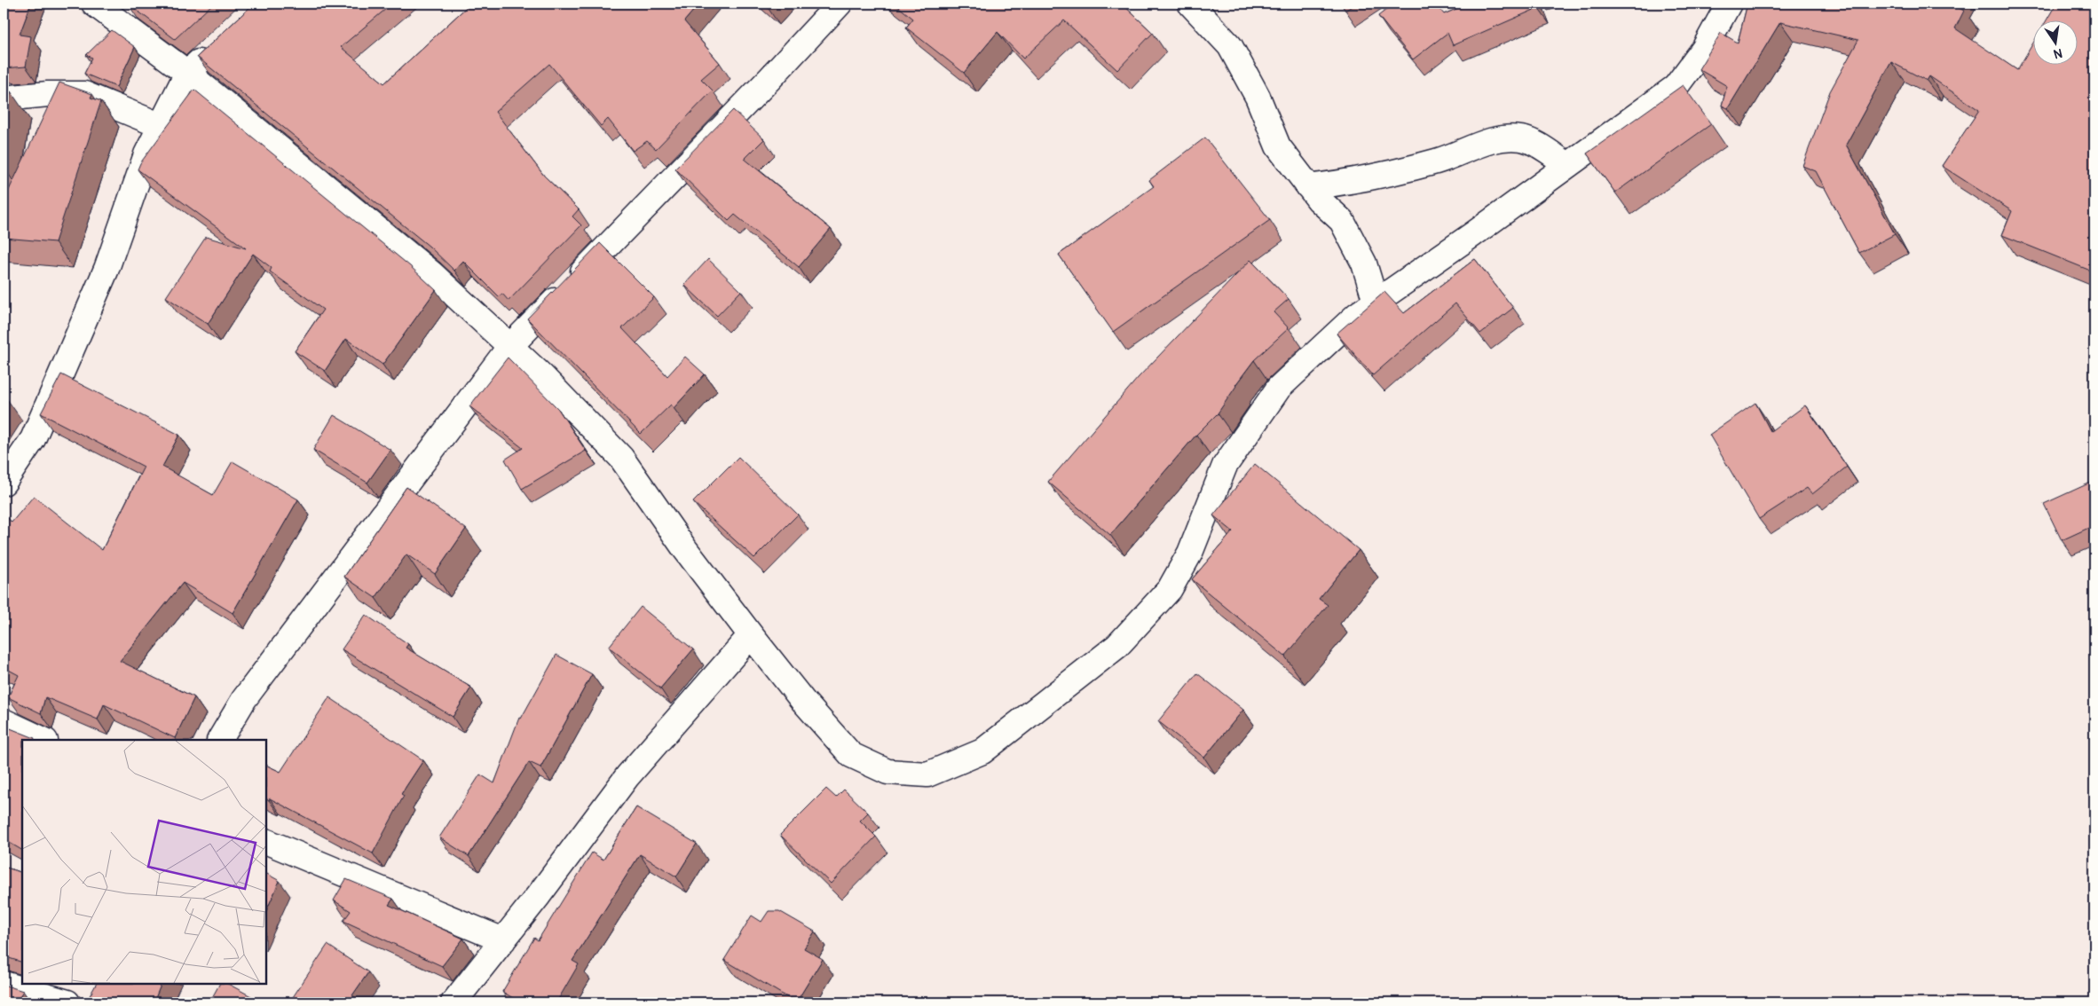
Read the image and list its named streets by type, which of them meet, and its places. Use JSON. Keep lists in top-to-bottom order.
{
  "north": "bottom"
}
